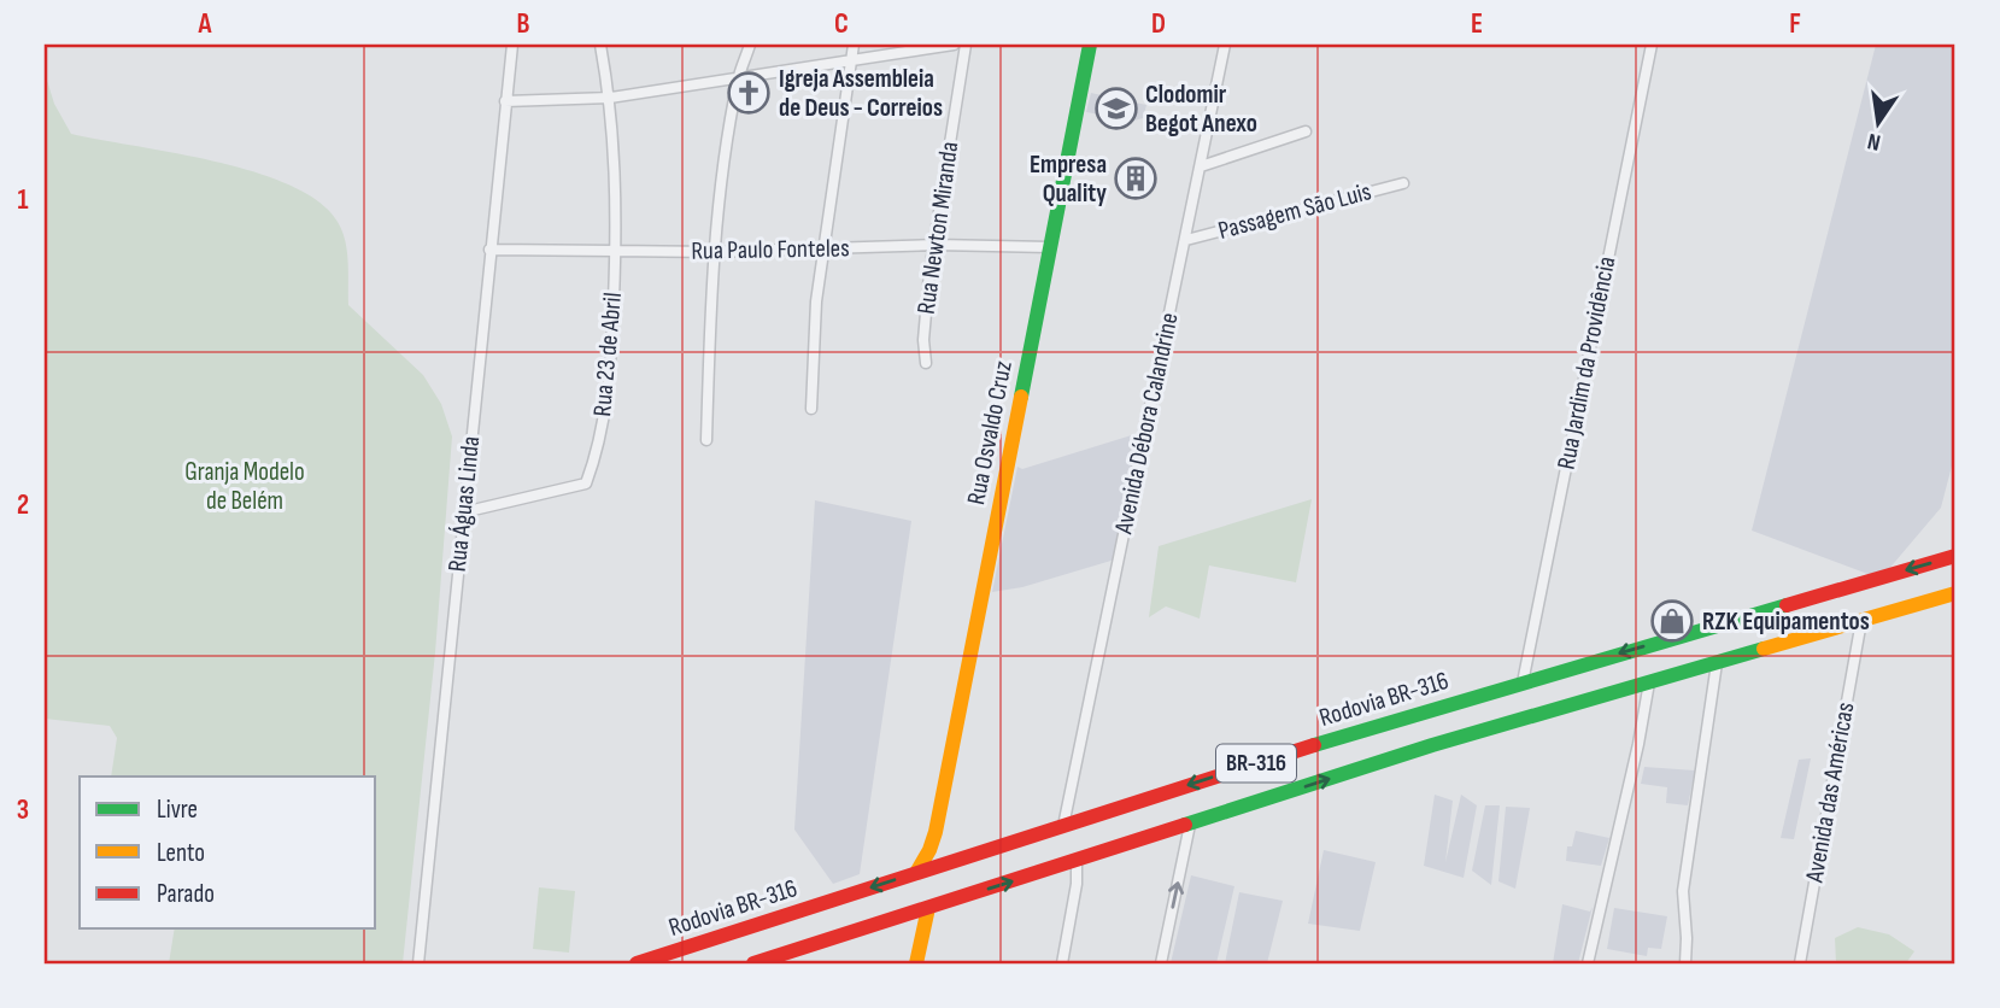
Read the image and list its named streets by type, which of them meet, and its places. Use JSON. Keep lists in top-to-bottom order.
{
  "streets": {
    "main road": ["Rua Osvaldo Cruz", "Rodovia BR-316", "BR-316"],
    "street": [
      "Passagem São Luis",
      "Rua Newton Miranda",
      "Rua Paulo Fonteles",
      "Rua 23 de Abril",
      "Rua Jardim da Providência",
      "Avenida Débora Calandrine",
      "Rua Águas Linda",
      "Avenida das Américas"
    ]
  },
  "crossings": [
    ["Passagem São Luis", "Avenida Débora Calandrine"],
    ["Rua Newton Miranda", "Rua Paulo Fonteles"],
    ["Rua Paulo Fonteles", "Rua 23 de Abril"],
    ["Rua Paulo Fonteles", "Rua Osvaldo Cruz"],
    ["Rua Paulo Fonteles", "Rua Águas Linda"],
    ["Rua 23 de Abril", "Rua Águas Linda"],
    ["Rua Jardim da Providência", "Rodovia BR-316"],
    ["Avenida Débora Calandrine", "Rodovia BR-316"],
    ["Rua Osvaldo Cruz", "Rodovia BR-316"],
    ["BR-316", "Avenida das Américas"]
  ],
  "parks": ["Granja Modelo de Belém"],
  "places": {
    "church": ["Igreja Assembleia de Deus - Correios"],
    "school or university": ["Clodomir Begot Anexo"],
    "building": ["Empresa Quality"],
    "shop": ["RZK Equipamentos"]
  },
  "legend": ["Livre", "Lento", "Parado"],
  "north": "bottom",
  "grid": {
    "columns": [
      "A",
      "B",
      "C",
      "D",
      "E",
      "F"
    ],
    "rows": ["1", "2", "3"]
  }
}
